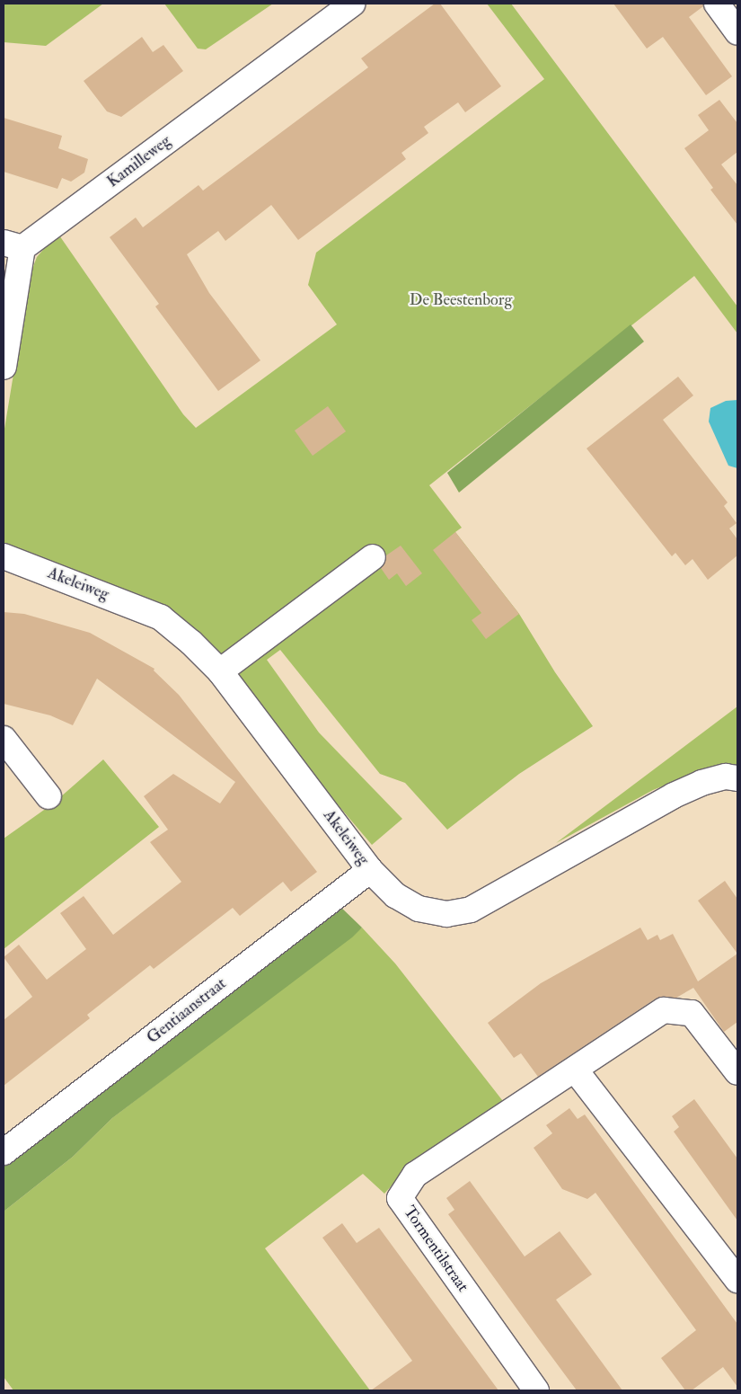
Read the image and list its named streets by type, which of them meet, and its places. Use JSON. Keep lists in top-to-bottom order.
{
  "streets": {
    "street": [
      "Kamilleweg",
      "Akeleiweg",
      "Gentiaanstraat",
      "Tormentilstraat"
    ]
  },
  "crossings": [
    ["Akeleiweg", "Gentiaanstraat"]
  ],
  "parks": ["De Beestenborg"]
}
